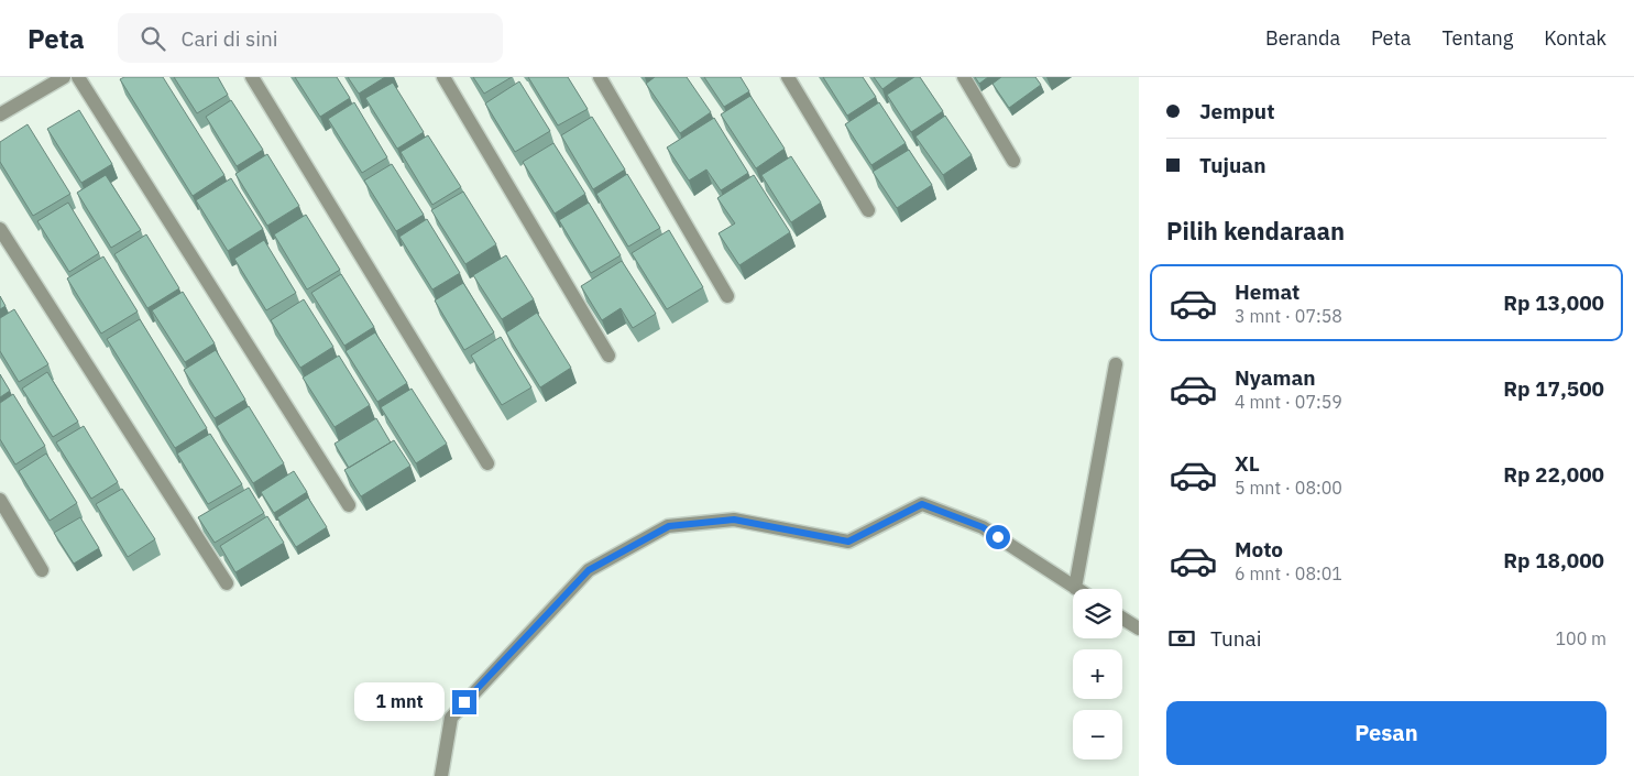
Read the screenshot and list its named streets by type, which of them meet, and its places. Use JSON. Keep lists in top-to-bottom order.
{
  "page": {
    "header": "Peta",
    "search": "Cari di sini",
    "nav": [
      "Beranda",
      "Peta",
      "Tentang",
      "Kontak"
    ],
    "banner": ["Jemput", "Tujuan"],
    "heading": "Pilih kendaraan",
    "list": [
      {
        "name": "Hemat",
        "note": "3 mnt · 07:58",
        "value": "Rp 13,000"
      },
      {
        "name": "Nyaman",
        "note": "4 mnt · 07:59",
        "value": "Rp 17,500"
      },
      {
        "name": "XL",
        "note": "5 mnt · 08:00",
        "value": "Rp 22,000"
      },
      {
        "name": "Moto",
        "note": "6 mnt · 08:01",
        "value": "Rp 18,000"
      }
    ],
    "map_buttons": ["+", "−"],
    "pay": ["Tunai", "100 m"],
    "bubble": "1 mnt",
    "buttons": "Pesan"
  }
}
